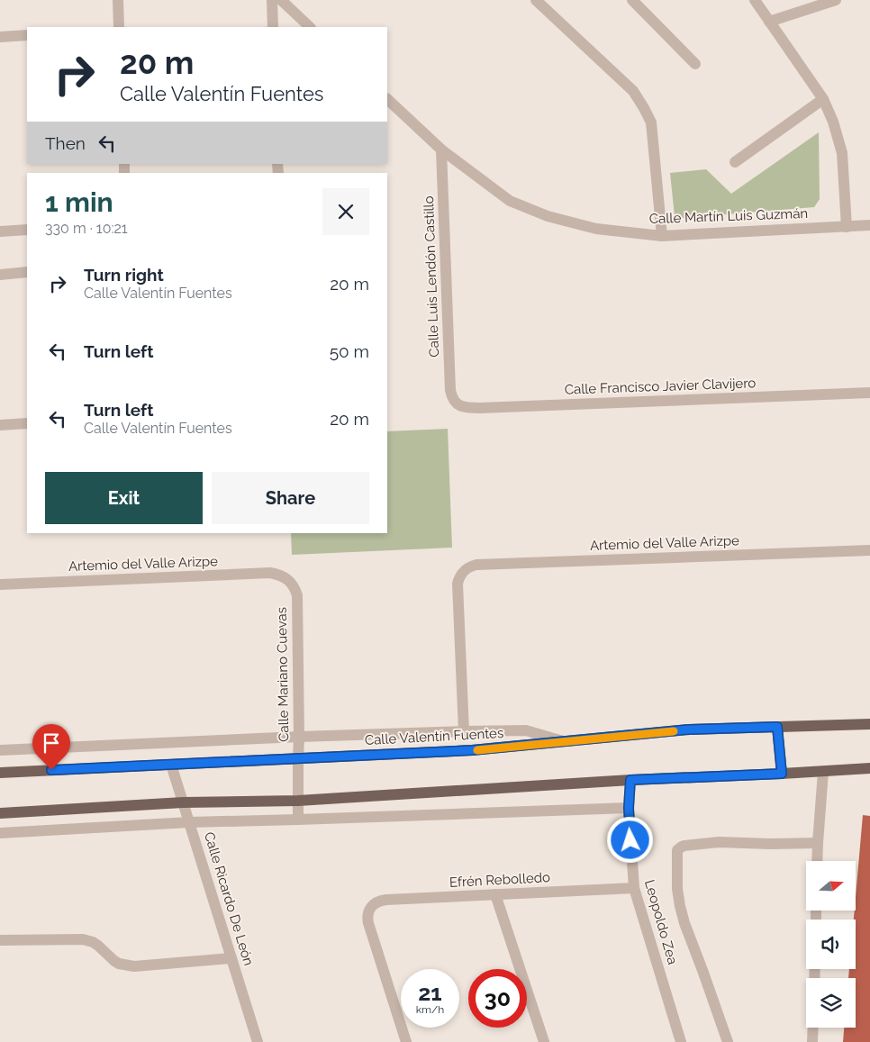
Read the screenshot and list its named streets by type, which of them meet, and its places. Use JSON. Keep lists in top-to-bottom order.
{
  "streets": {
    "main road": ["Calle Valentín Fuentes"],
    "street": [
      "Calle Martín Luis Guzmán",
      "Calle Luis Lendón Castillo",
      "Calle Francisco Javier Clavijero",
      "Artemio del Valle Arizpe",
      "Calle Mariano Cuevas",
      "Efrén Rebolledo",
      "Calle Ricardo De León",
      "Leopoldo Zea"
    ]
  },
  "crossings": [
    ["Calle Martín Luis Guzmán", "Calle Luis Lendón Castillo"],
    ["Calle Luis Lendón Castillo", "Calle Francisco Javier Clavijero"],
    ["Artemio del Valle Arizpe", "Calle Mariano Cuevas"],
    ["Calle Mariano Cuevas", "Calle Valentín Fuentes"],
    ["Calle Valentín Fuentes", "Calle Ricardo De León"],
    ["Efrén Rebolledo", "Leopoldo Zea"]
  ],
  "north": "right",
  "page": {
    "turn": ["20 m", "Calle Valentín Fuentes"],
    "then": "Then",
    "heading": ["1 min", "330 m · 10:21"],
    "list": [
      {
        "name": "Turn right",
        "note": "Calle Valentín Fuentes",
        "value": "20 m"
      },
      {
        "name": "Turn left",
        "value": "50 m"
      },
      {
        "name": "Turn left",
        "note": "Calle Valentín Fuentes",
        "value": "20 m"
      }
    ],
    "buttons": ["Exit", "Share"],
    "speed": "21 km/h",
    "limit": "30"
  }
}
